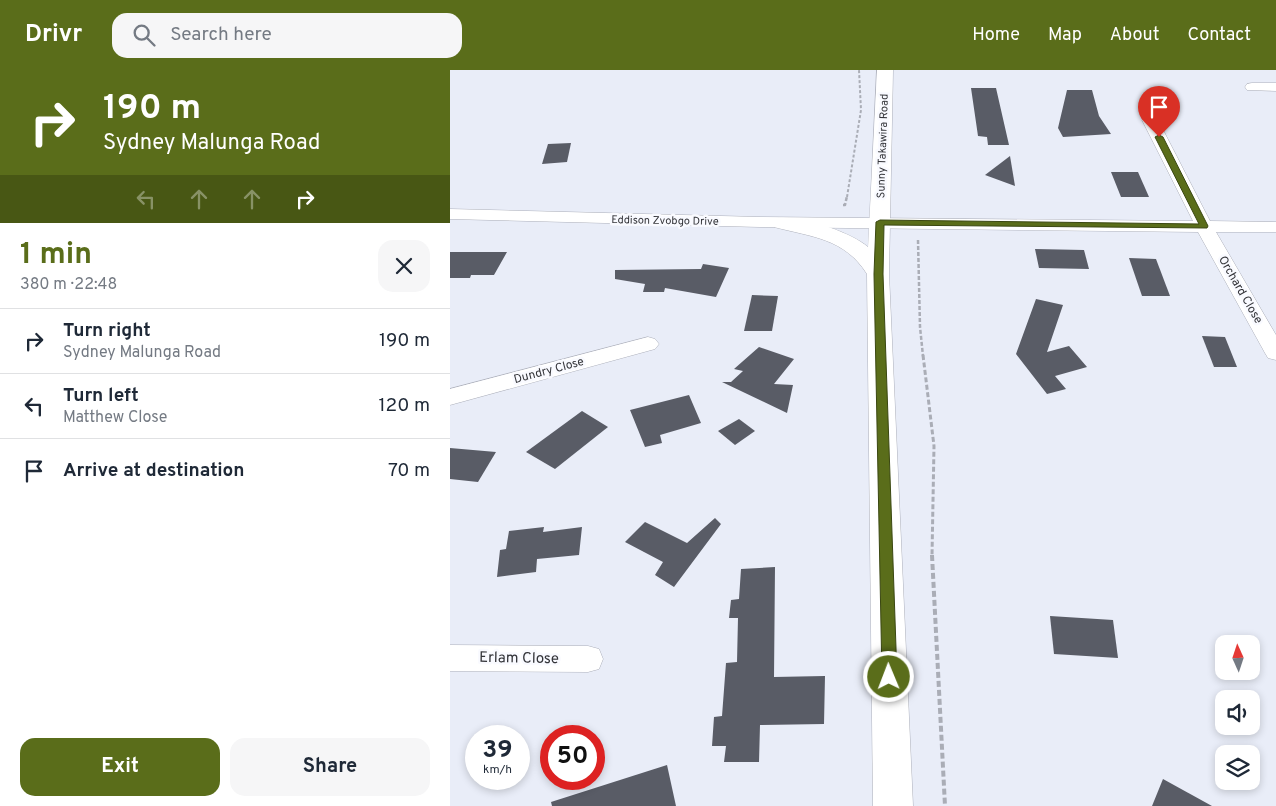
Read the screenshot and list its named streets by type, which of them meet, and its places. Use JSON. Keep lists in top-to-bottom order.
{
  "streets": {
    "main road": ["Sunny Takawira Road"],
    "street": [
      "Eddison Zvobgo Drive",
      "Orchard Close",
      "Dundry Close",
      "Erlam Close"
    ]
  },
  "crossings": [
    ["Sunny Takawira Road", "Eddison Zvobgo Drive"],
    ["Eddison Zvobgo Drive", "Orchard Close"]
  ],
  "north": "top",
  "page": {
    "header": "Drivr",
    "search": "Search here",
    "nav": [
      "Home",
      "Map",
      "About",
      "Contact"
    ],
    "turn": ["190 m", "Sydney Malunga Road"],
    "heading": ["1 min", "380 m · 22:48"],
    "list": [
      {
        "name": "Turn right",
        "note": "Sydney Malunga Road",
        "value": "190 m"
      },
      {
        "name": "Turn left",
        "note": "Matthew Close",
        "value": "120 m"
      },
      {
        "name": "Arrive at destination",
        "value": "70 m"
      }
    ],
    "speed": "39 km/h",
    "limit": "50",
    "buttons": ["Exit", "Share"]
  }
}
